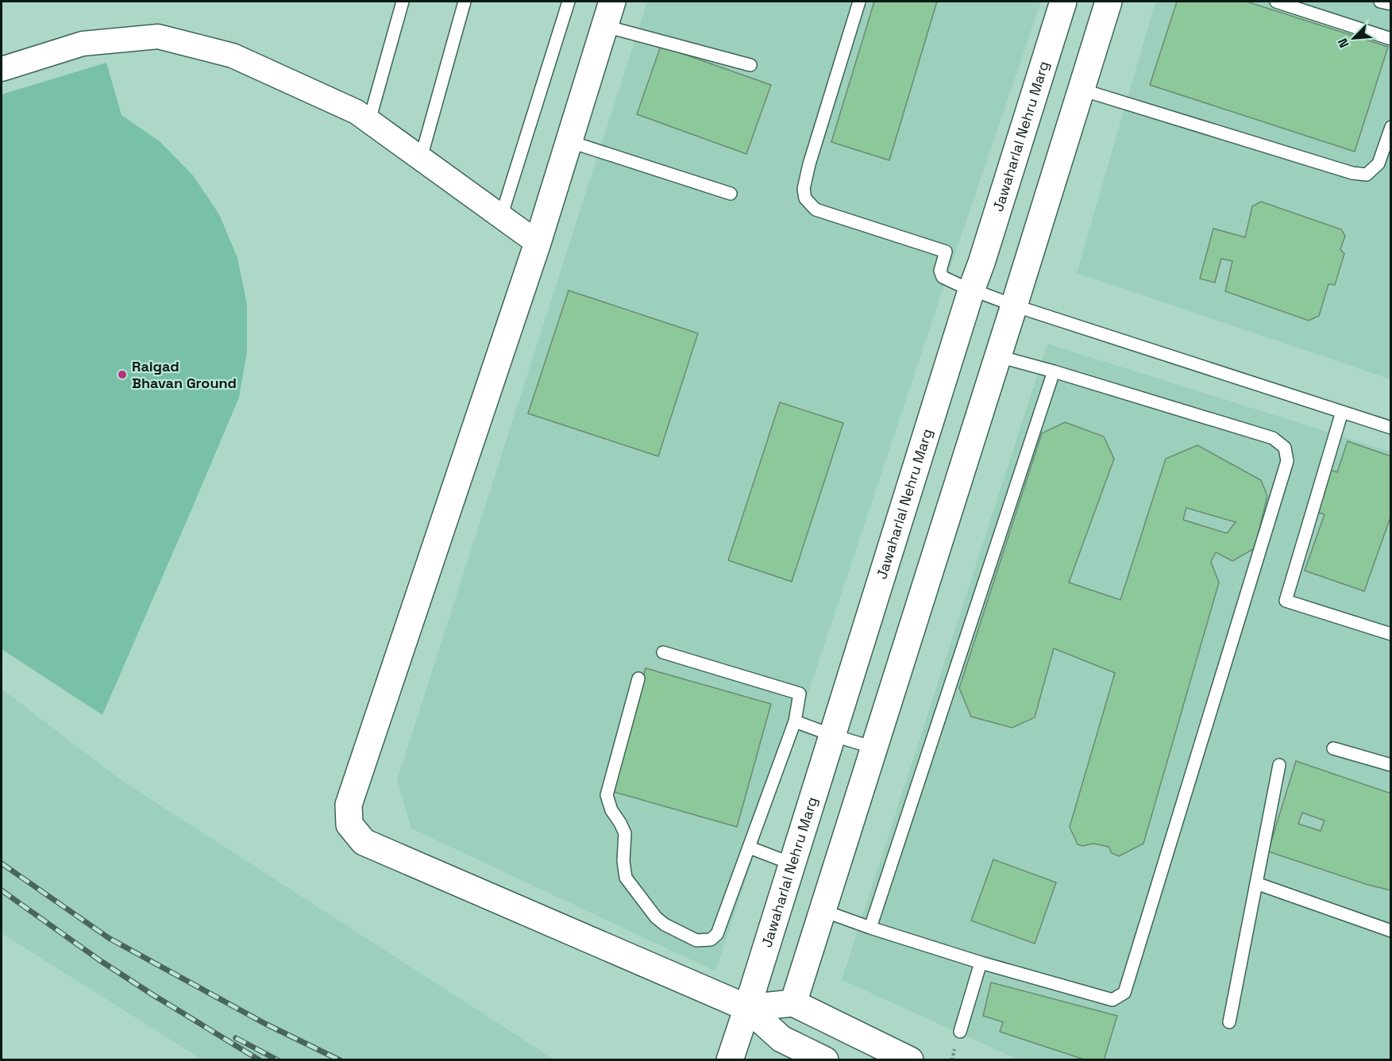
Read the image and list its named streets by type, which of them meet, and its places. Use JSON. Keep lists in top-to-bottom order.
{
  "streets": {
    "street": ["Jawaharlal Nehru Marg"]
  },
  "places": ["Raigad Bhavan Ground"],
  "north": "bottom left"
}
